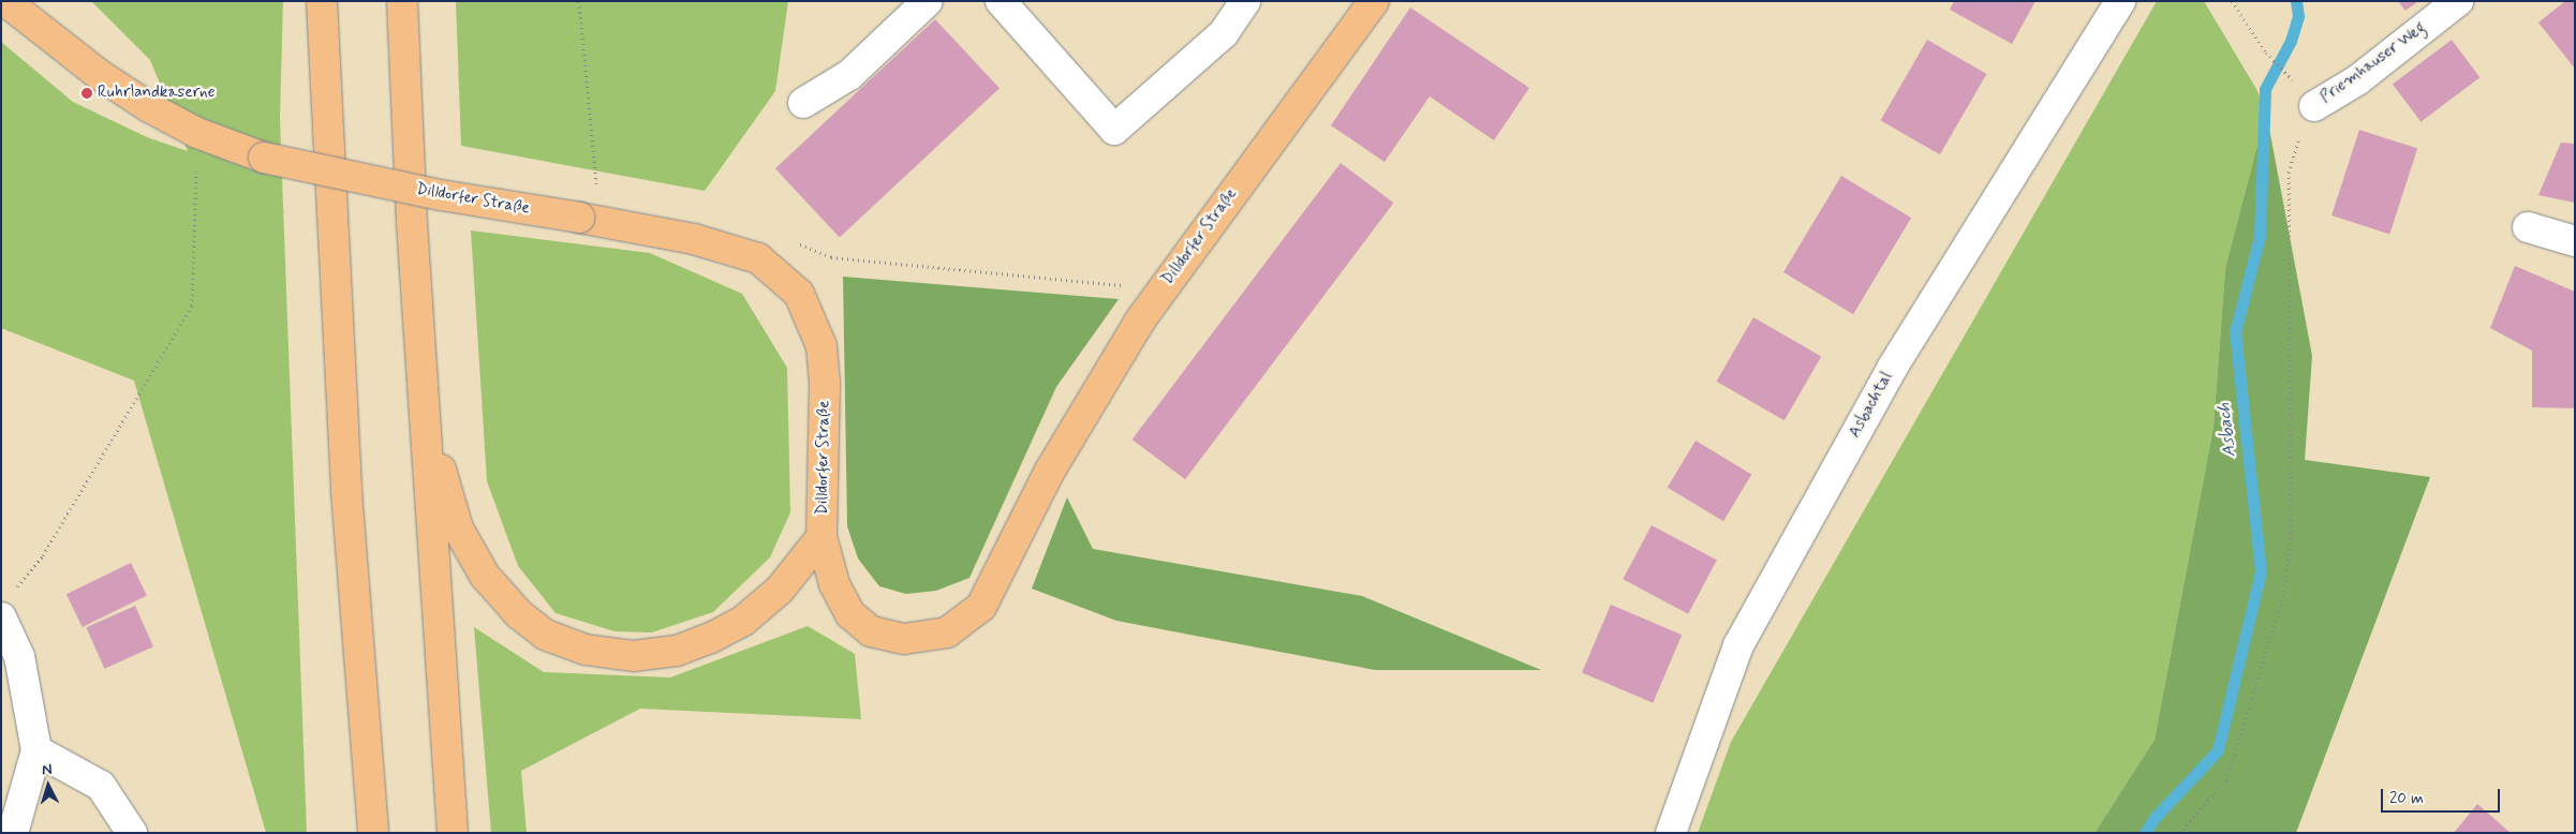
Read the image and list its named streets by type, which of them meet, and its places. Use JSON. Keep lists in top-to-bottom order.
{
  "streets": {
    "main road": ["Dilldorfer Straße"],
    "street": ["Priemhauser Weg", "Asbachtal"]
  },
  "water": ["Asbach"],
  "places": ["Ruhrlandkaserne"],
  "scale_bar": "20 m",
  "north": "top"
}
